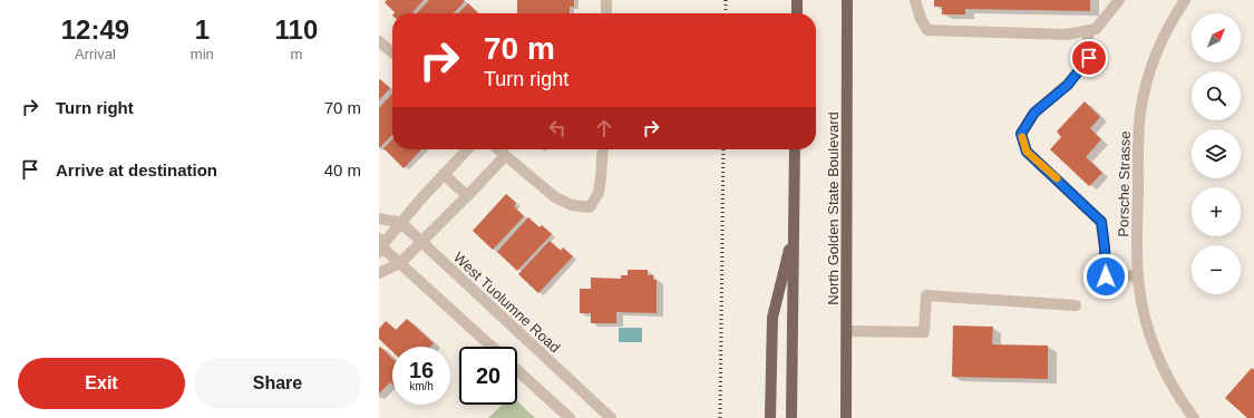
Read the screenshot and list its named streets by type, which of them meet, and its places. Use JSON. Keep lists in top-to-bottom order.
{
  "streets": {
    "main road": ["North Golden State Boulevard"],
    "street": ["Porsche Strasse", "West Tuolumne Road"]
  },
  "north": "top right",
  "page": {
    "eta": [
      "12:49",
      "Arrival",
      "1",
      "min",
      "110",
      "m"
    ],
    "map_buttons": ["+", "−"],
    "turn": ["70 m", "Turn right"],
    "list": [
      {
        "name": "Turn right",
        "value": "70 m"
      },
      {
        "name": "Arrive at destination",
        "value": "40 m"
      }
    ],
    "speed": "16 km/h",
    "limit": "20",
    "buttons": ["Exit", "Share"]
  }
}
